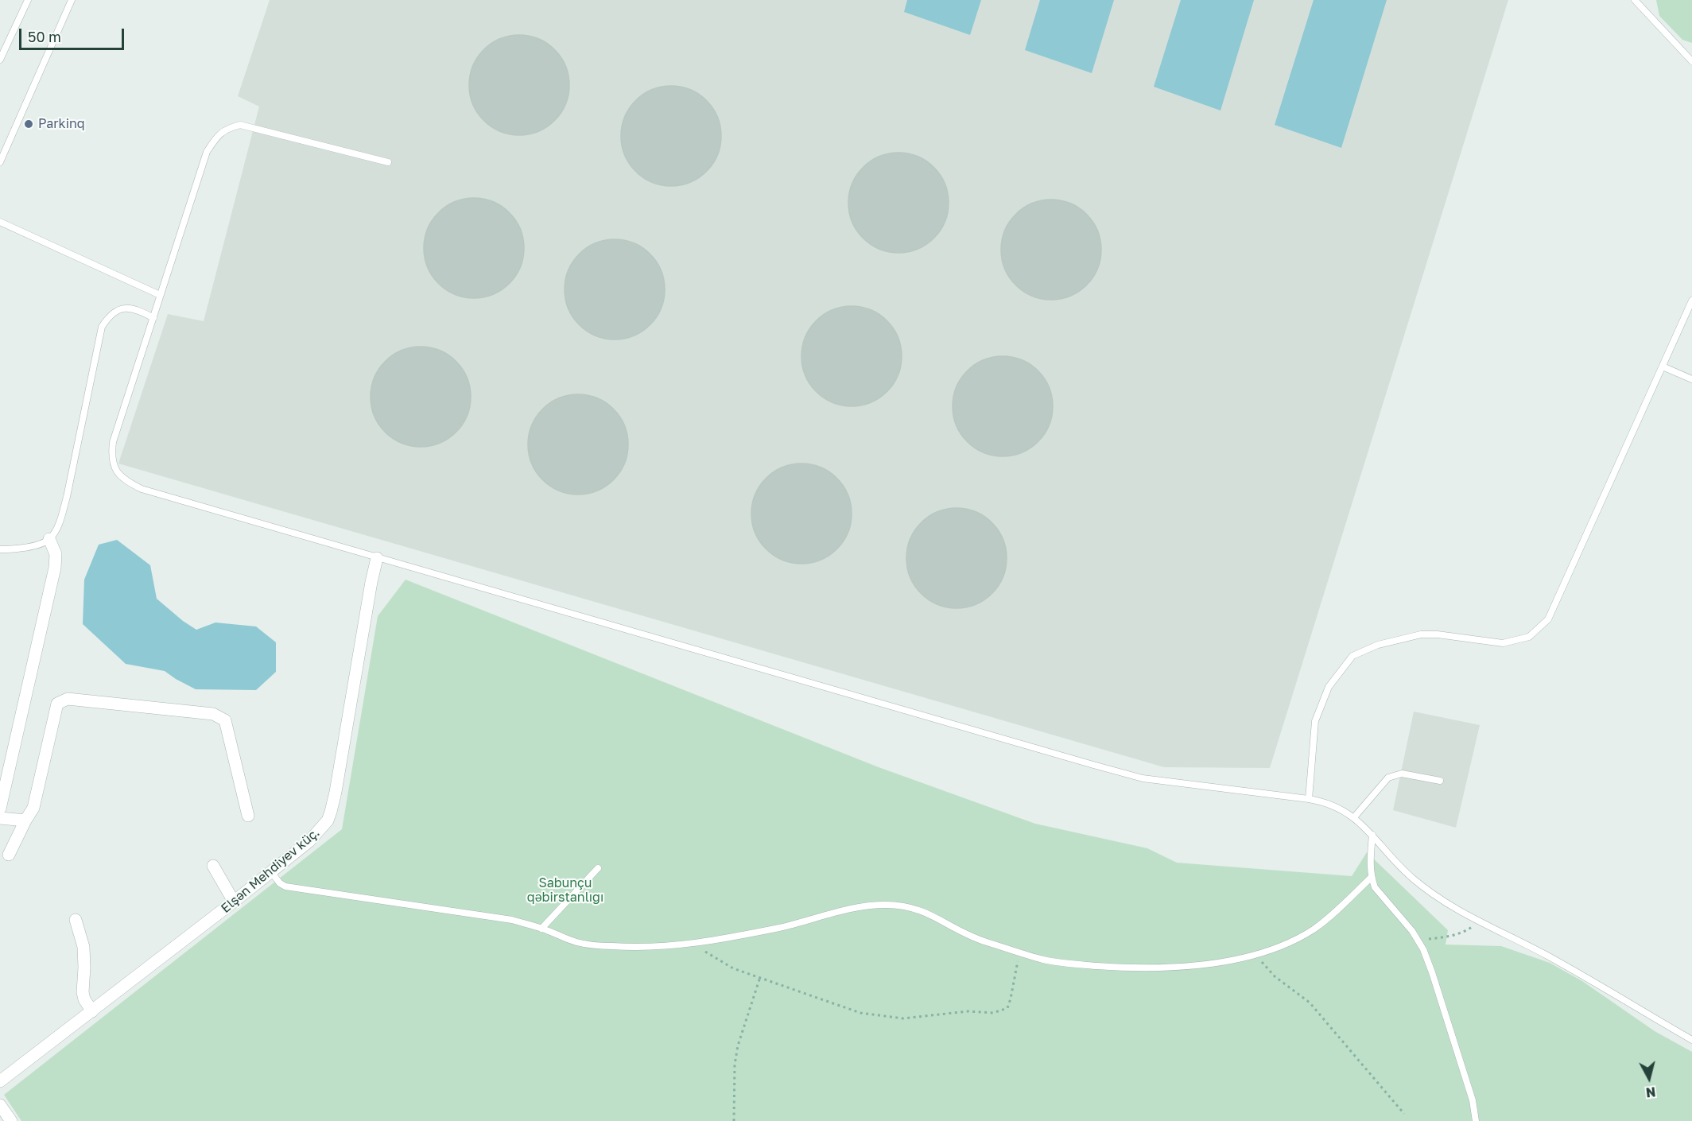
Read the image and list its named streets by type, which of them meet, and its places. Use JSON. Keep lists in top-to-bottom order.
{
  "streets": {
    "street": ["Elşən Mehdiyev küç."]
  },
  "parks": ["Sabunçu qəbirstanlığı"],
  "places": ["Parkinq"],
  "scale_bar": "50 m",
  "north": "bottom"
}
